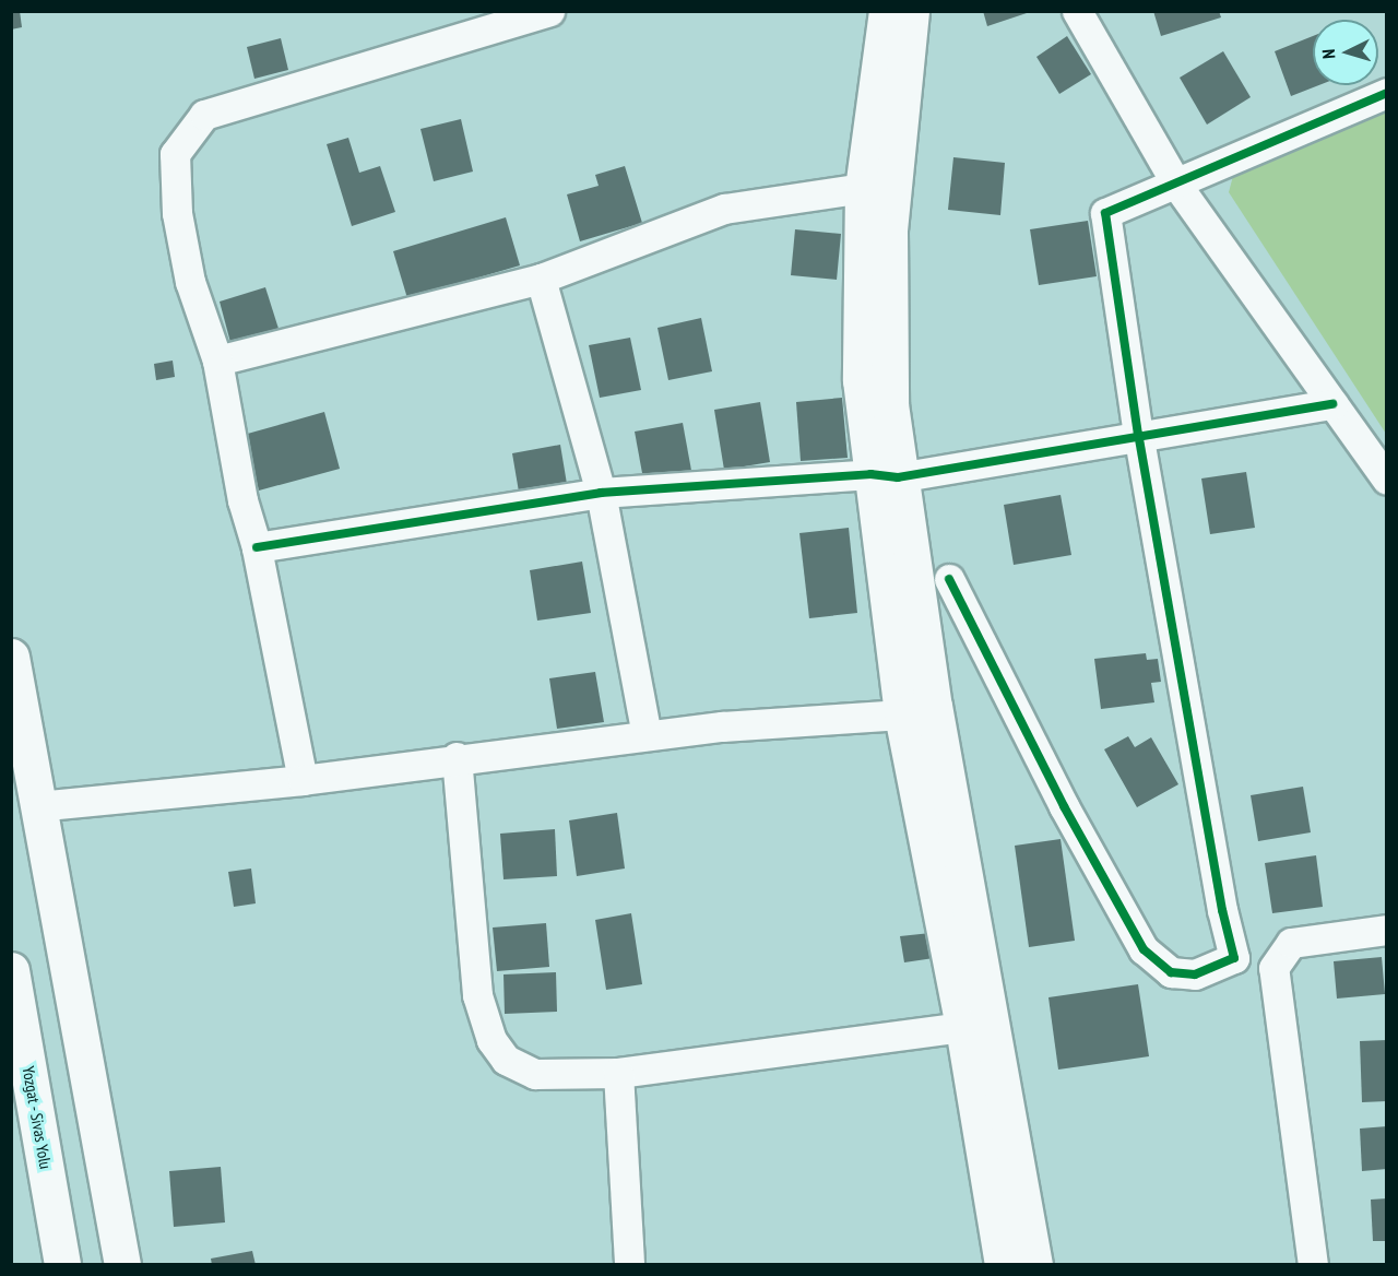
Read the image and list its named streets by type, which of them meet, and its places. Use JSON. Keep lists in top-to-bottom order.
{
  "streets": {
    "main road": ["Yozgat - Sivas Yolu"]
  },
  "north": "left"
}
